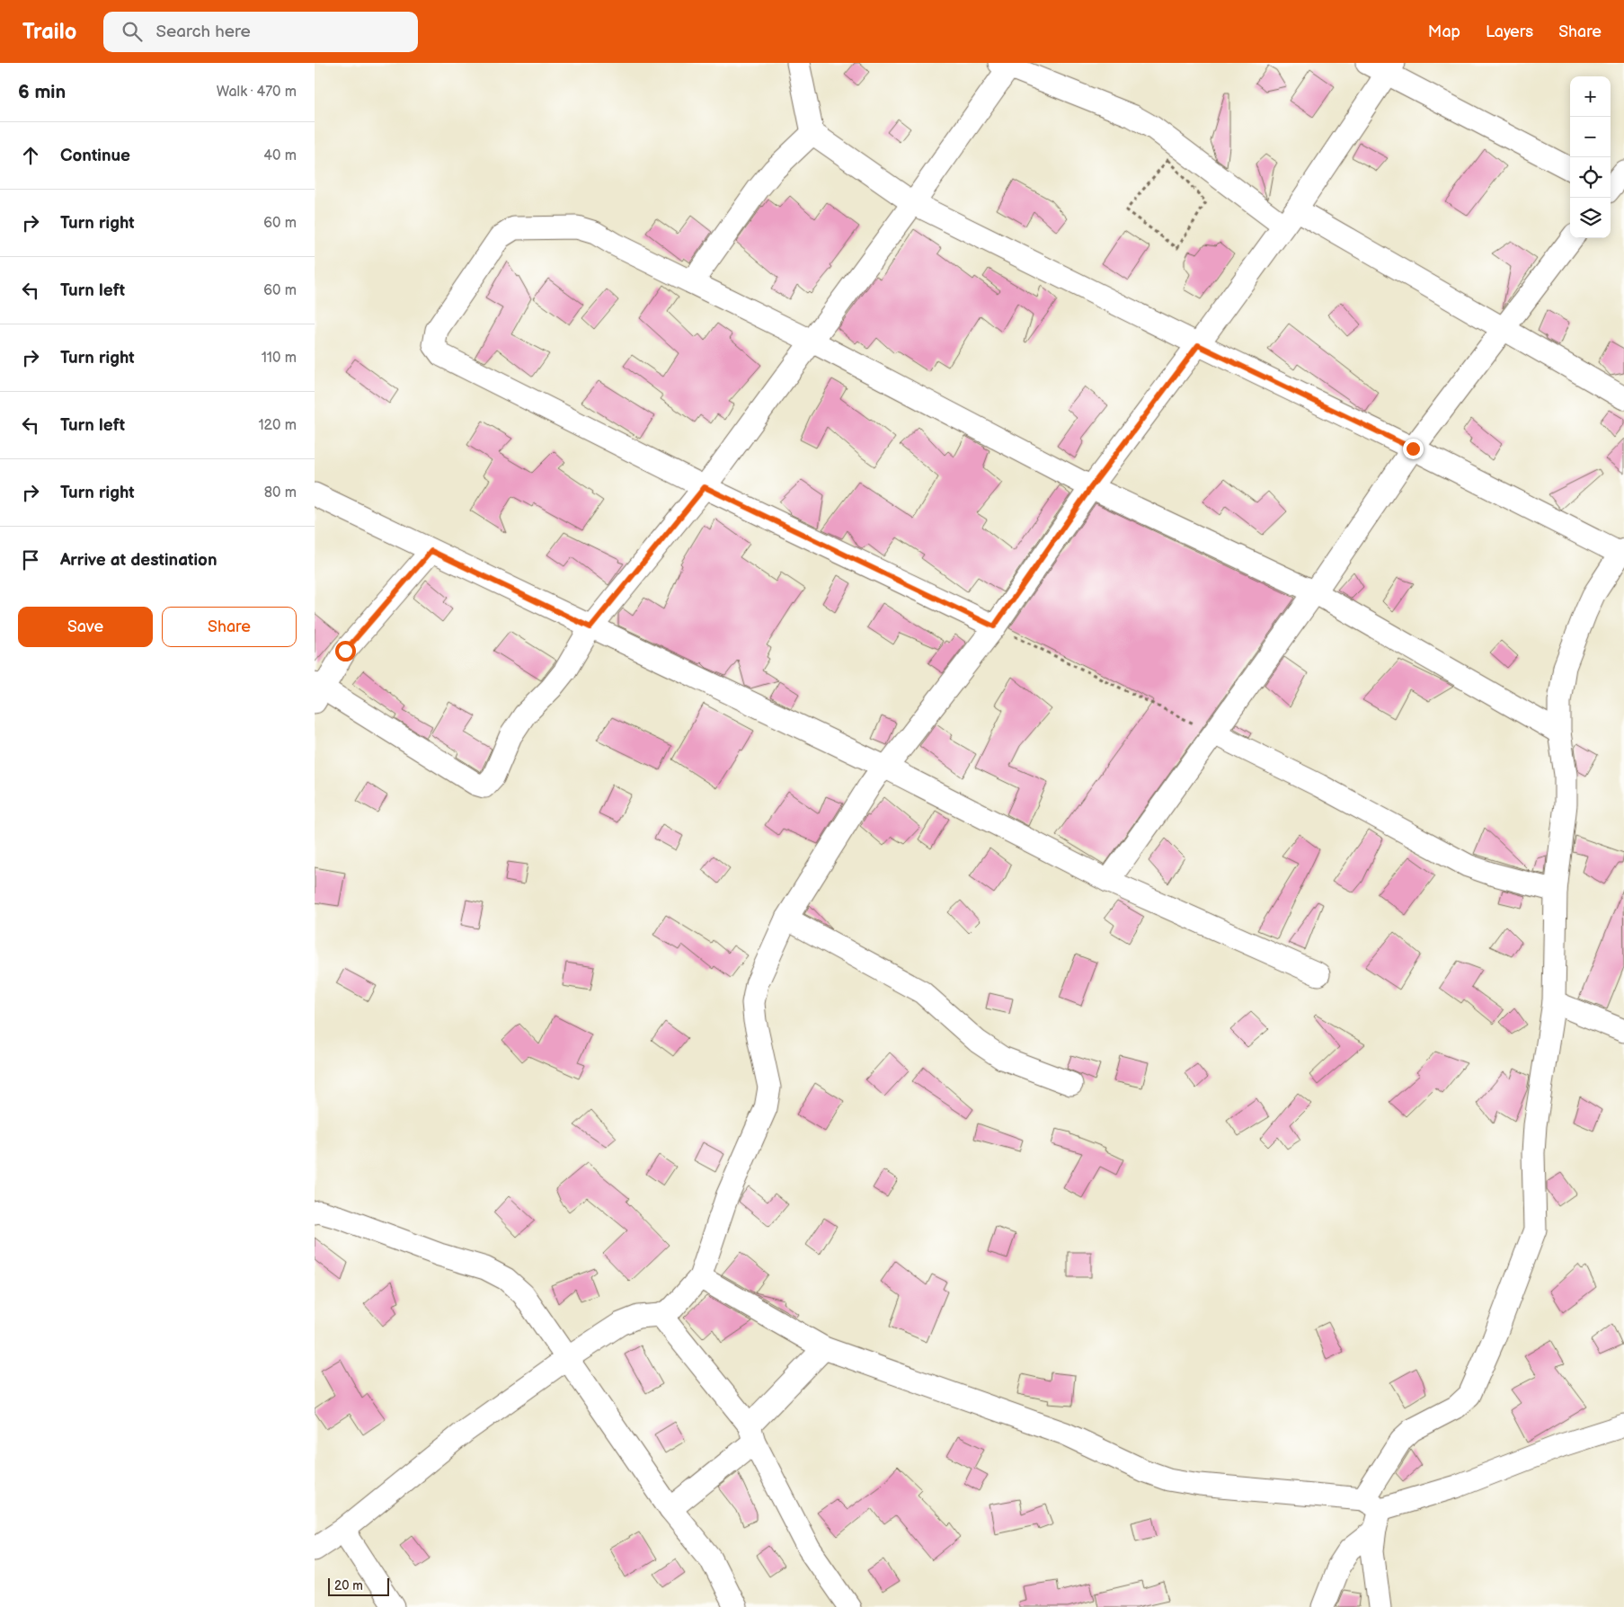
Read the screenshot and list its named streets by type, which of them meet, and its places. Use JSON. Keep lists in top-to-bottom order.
{
  "scale_bar": "20 m",
  "page": {
    "header": "Trailo",
    "search": "Search here",
    "nav": ["Map", "Layers", "Share"],
    "heading": ["6 min", "Walk · 470 m"],
    "map_buttons": ["+", "−"],
    "list": [
      ["Continue", "40 m"],
      ["Turn right", "60 m"],
      ["Turn left", "60 m"],
      ["Turn right", "110 m"],
      ["Turn left", "120 m"],
      ["Turn right", "80 m"],
      "Arrive at destination"
    ],
    "buttons": ["Save", "Share"],
    "scale": "20 m"
  }
}
